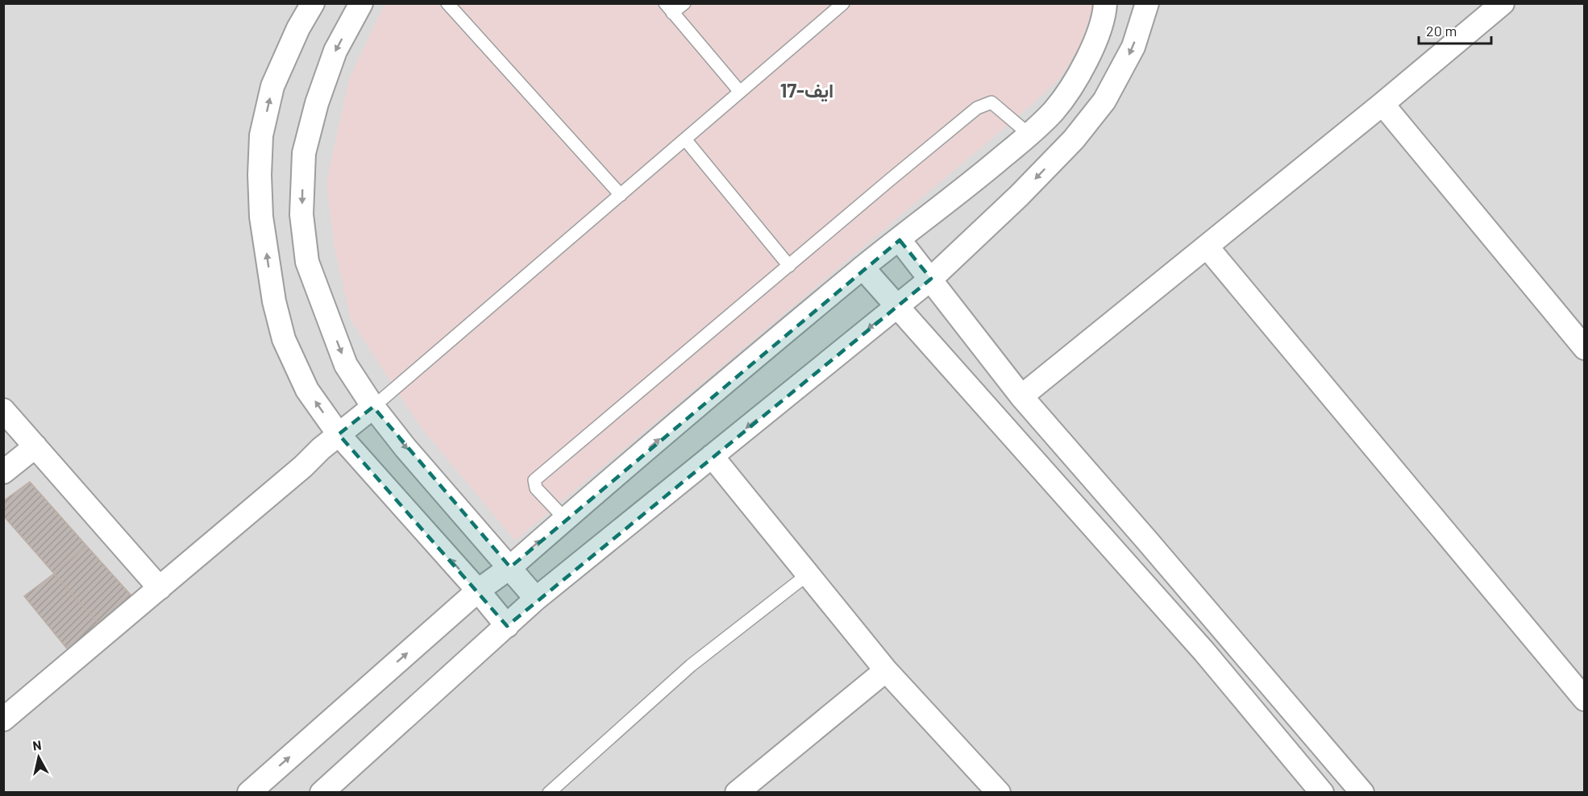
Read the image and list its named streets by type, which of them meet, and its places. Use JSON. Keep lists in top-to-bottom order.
{
  "districts": ["ایف-17"],
  "scale_bar": "20 m",
  "north": "top"
}
